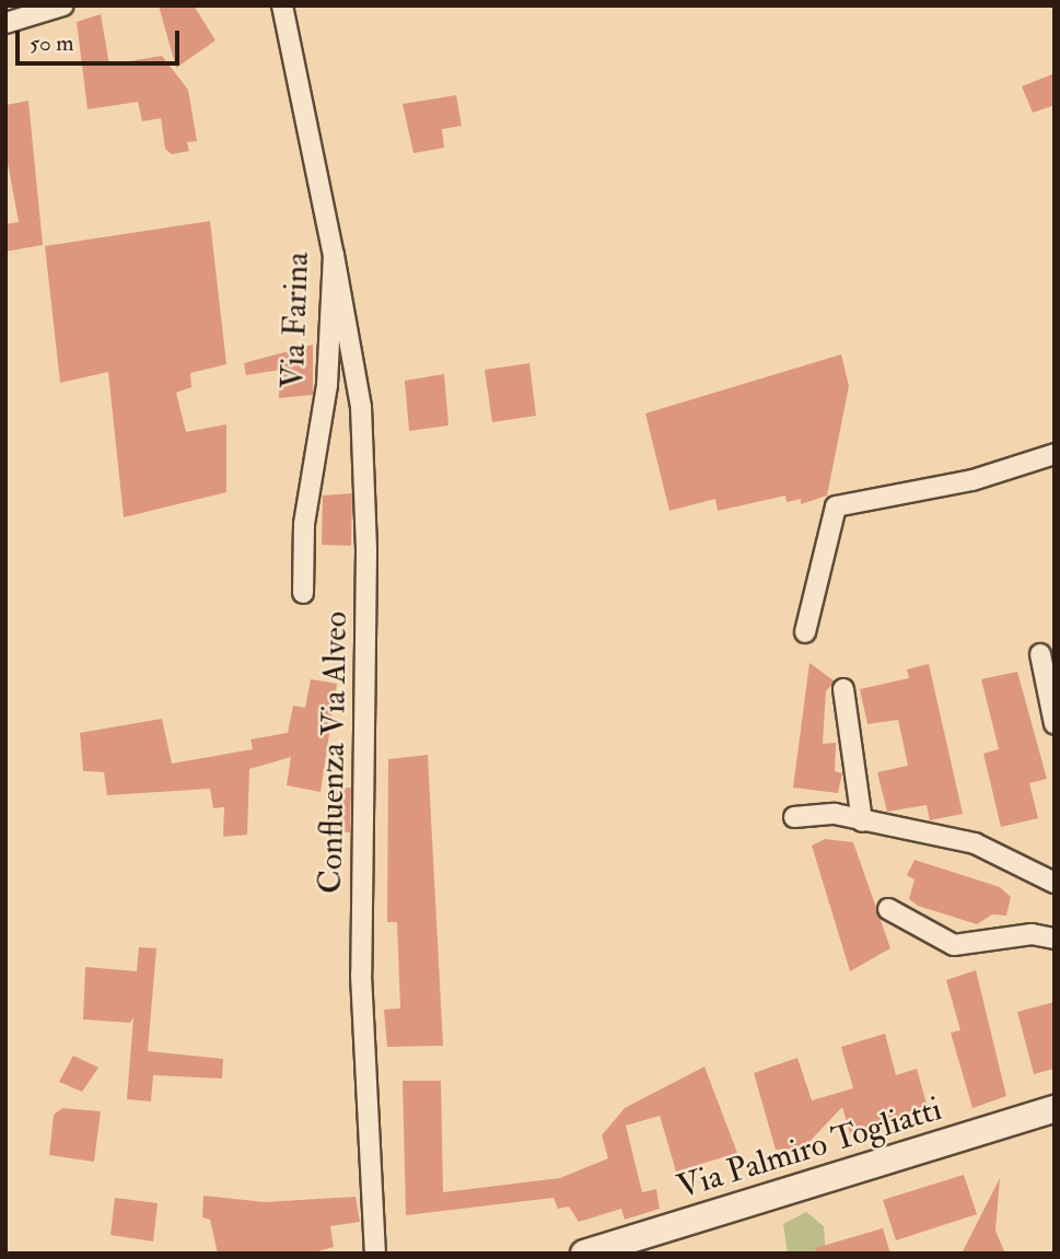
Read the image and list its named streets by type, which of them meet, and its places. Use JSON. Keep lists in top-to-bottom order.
{
  "streets": {
    "street": ["Via Farina", "Confluenza Via Alveo", "Via Palmiro Togliatti"]
  },
  "crossings": [
    ["Via Farina", "Confluenza Via Alveo"]
  ],
  "scale_bar": "50 m"
}
